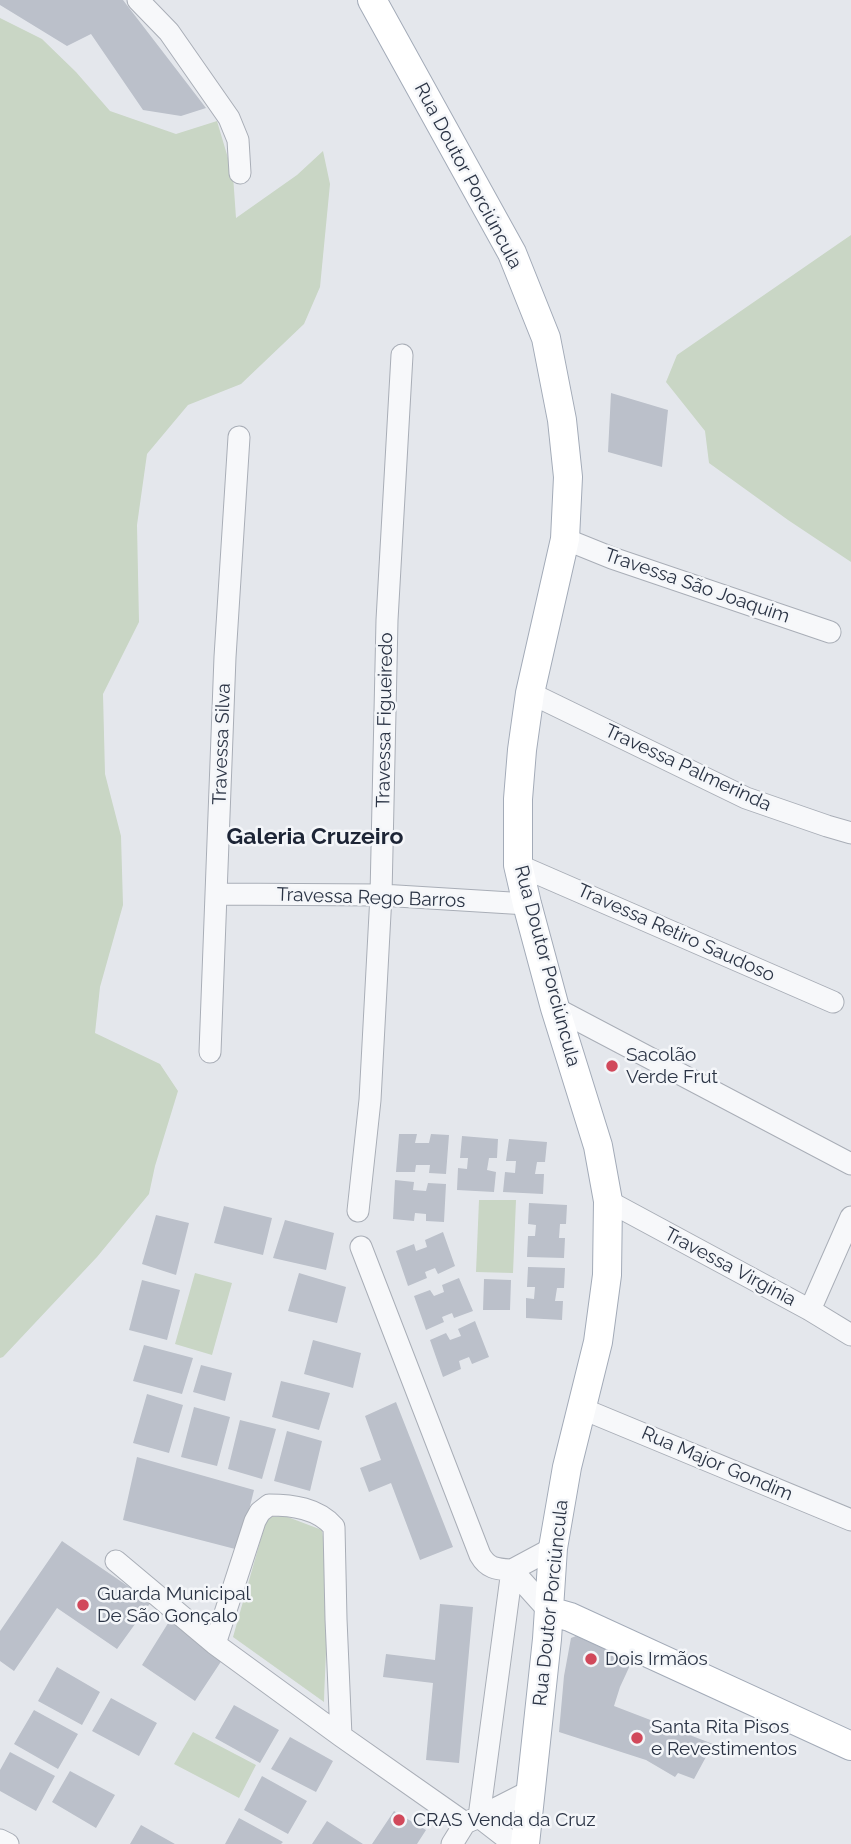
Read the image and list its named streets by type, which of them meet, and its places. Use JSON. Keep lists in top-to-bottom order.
{
  "streets": {
    "main road": ["Rua Doutor Porciúncula"],
    "street": [
      "Travessa São Joaquim",
      "Travessa Figueiredo",
      "Travessa Silva",
      "Travessa Palmerinda",
      "Travessa Rego Barros",
      "Travessa Retiro Saudoso",
      "Travessa Virgínia",
      "Rua Major Gondim"
    ]
  },
  "crossings": [
    ["Rua Doutor Porciúncula", "Travessa São Joaquim"],
    ["Rua Doutor Porciúncula", "Travessa Palmerinda"],
    ["Rua Doutor Porciúncula", "Travessa Rego Barros"],
    ["Rua Doutor Porciúncula", "Travessa Retiro Saudoso"],
    ["Rua Doutor Porciúncula", "Travessa Virgínia"],
    ["Rua Doutor Porciúncula", "Rua Major Gondim"],
    ["Travessa Figueiredo", "Travessa Rego Barros"],
    ["Travessa Silva", "Travessa Rego Barros"]
  ],
  "districts": ["Galeria Cruzeiro"],
  "places": [
    "Sacolão Verde Frut",
    "Guarda Municipal De São Gonçalo",
    "Dois Irmãos",
    "Santa Rita Pisos e Revestimentos",
    "CRAS Venda da Cruz"
  ]
}
